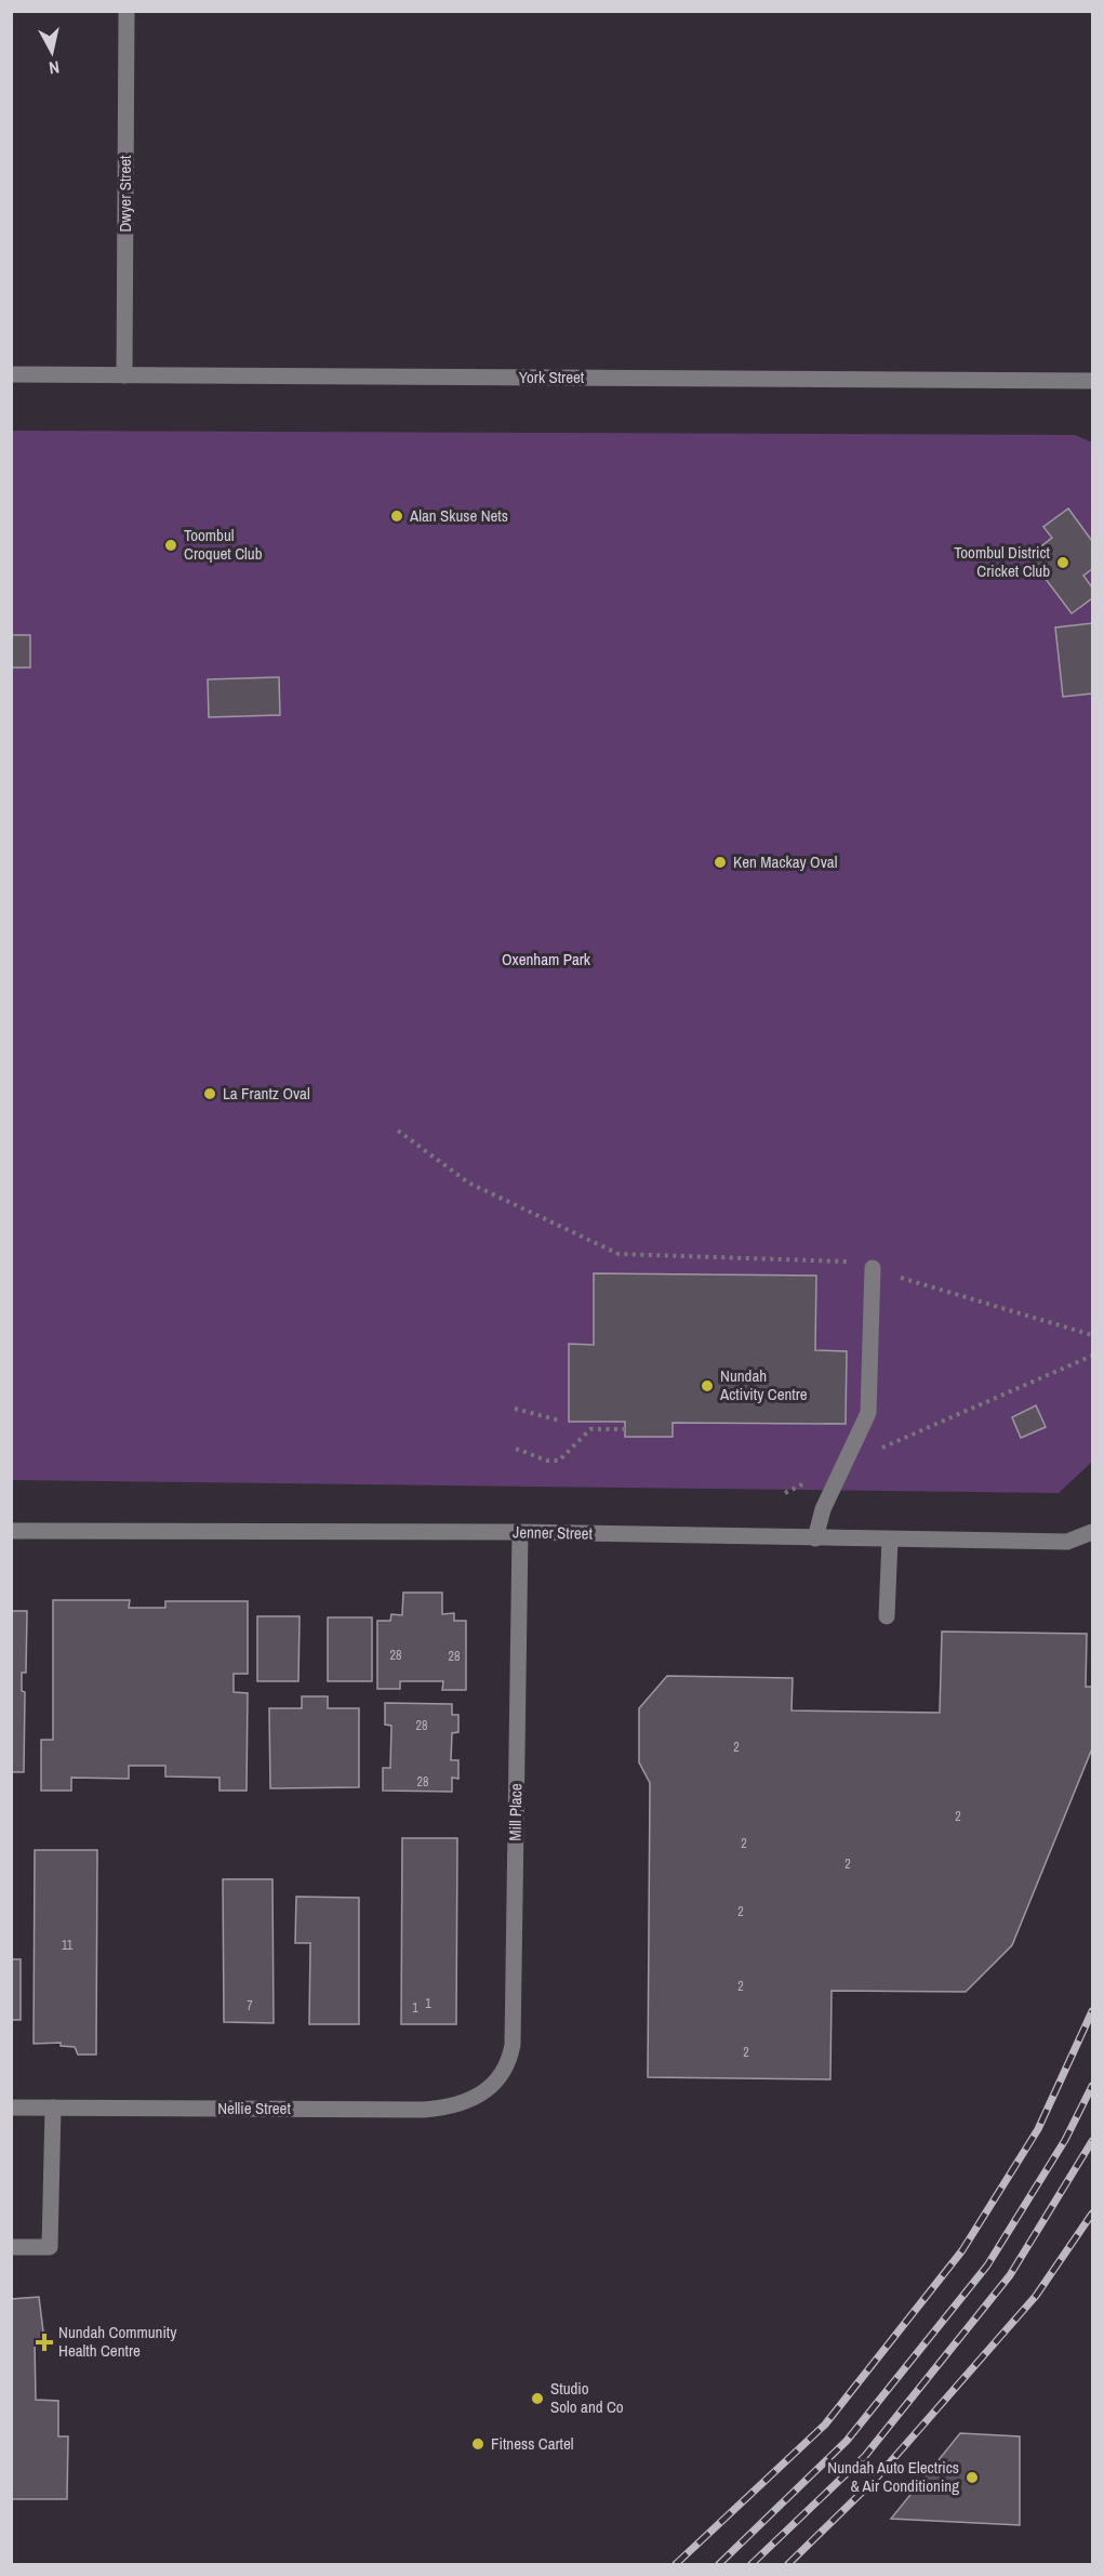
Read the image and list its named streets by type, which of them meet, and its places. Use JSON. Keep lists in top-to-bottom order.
{
  "streets": {
    "street": [
      "Dwyer Street",
      "York Street",
      "Jenner Street",
      "Mill Place",
      "Nellie Street"
    ]
  },
  "crossings": [
    ["Dwyer Street", "York Street"],
    ["Jenner Street", "Mill Place"],
    ["Mill Place", "Nellie Street"]
  ],
  "parks": ["Oxenham Park"],
  "places": {
    "other": [
      "Alan Skuse Nets",
      "Toombul Croquet Club",
      "Toombul District Cricket Club",
      "Ken Mackay Oval",
      "La Frantz Oval",
      "Nundah Activity Centre",
      "Studio Solo and Co",
      "Fitness Cartel",
      "Nundah Auto Electrics & Air Conditioning"
    ],
    "health": ["Nundah Community Health Centre"]
  },
  "house_numbers": [
    "28",
    "28",
    "28",
    "2",
    "28",
    "2",
    "2",
    "2",
    "2",
    "11",
    "2",
    "1",
    "7",
    "1",
    "2"
  ],
  "north": "bottom"
}
